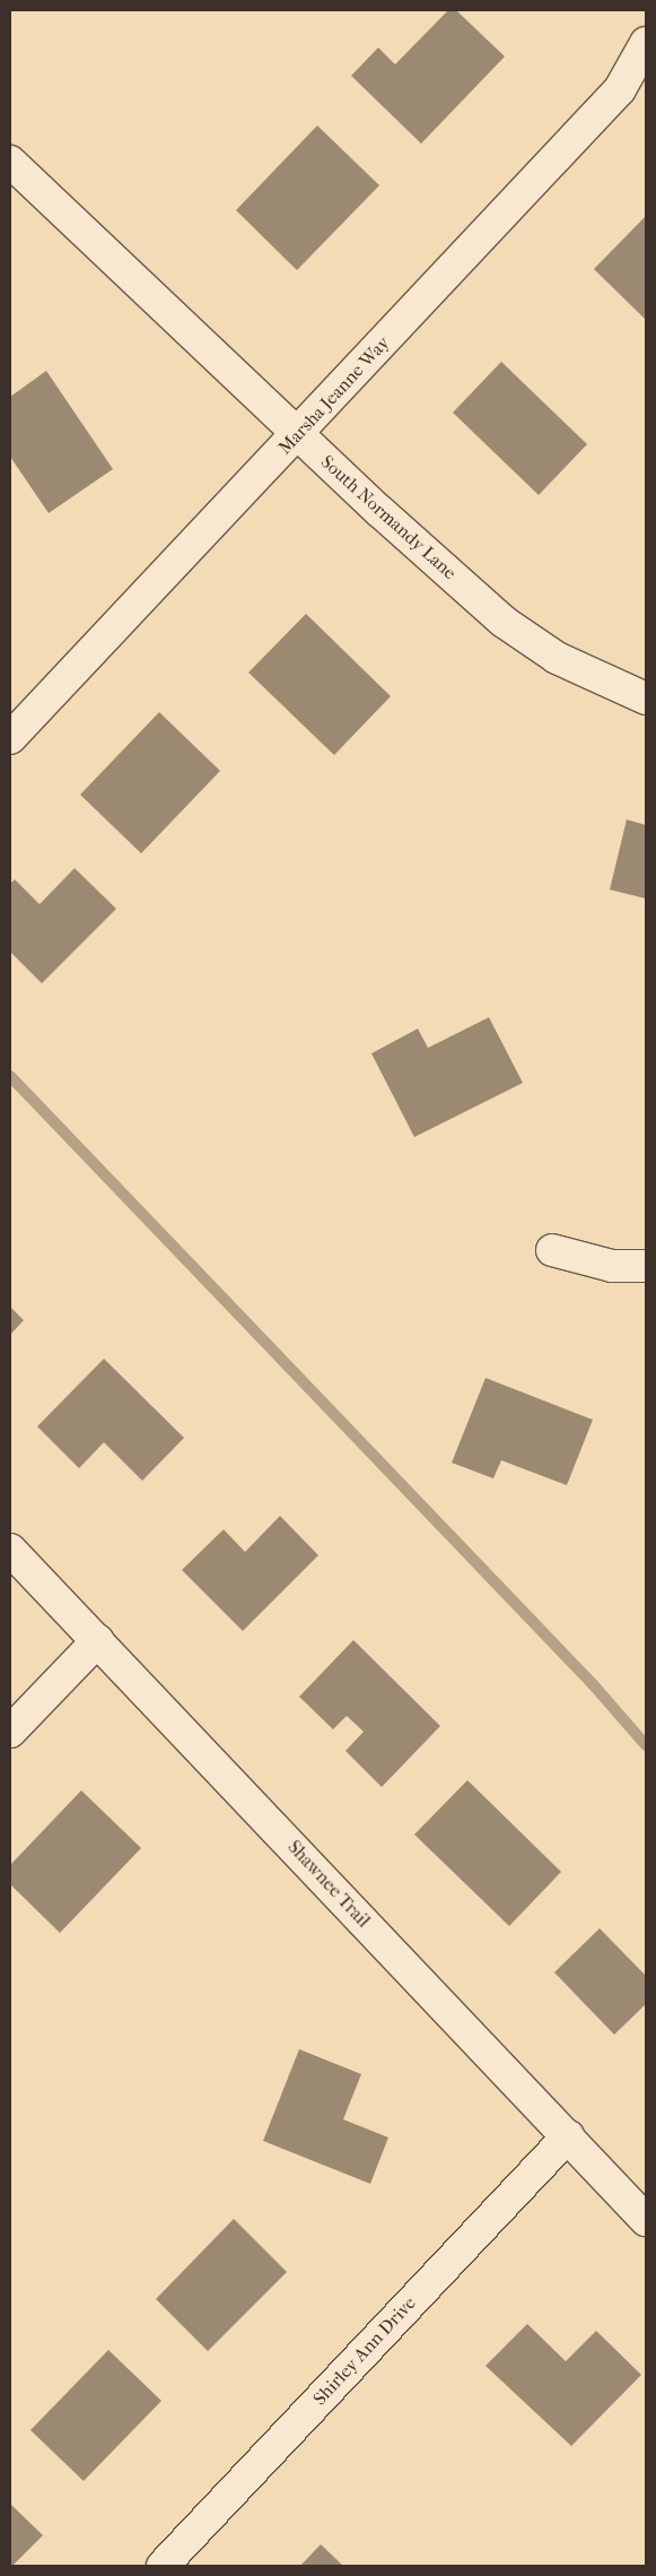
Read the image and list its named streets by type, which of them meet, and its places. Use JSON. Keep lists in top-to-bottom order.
{
  "streets": {
    "street": [
      "Marsha Jeanne Way",
      "South Normandy Lane",
      "Shawnee Trail",
      "Shirley Ann Drive"
    ]
  },
  "crossings": [
    ["Marsha Jeanne Way", "South Normandy Lane"],
    ["Shawnee Trail", "Shirley Ann Drive"]
  ]
}
